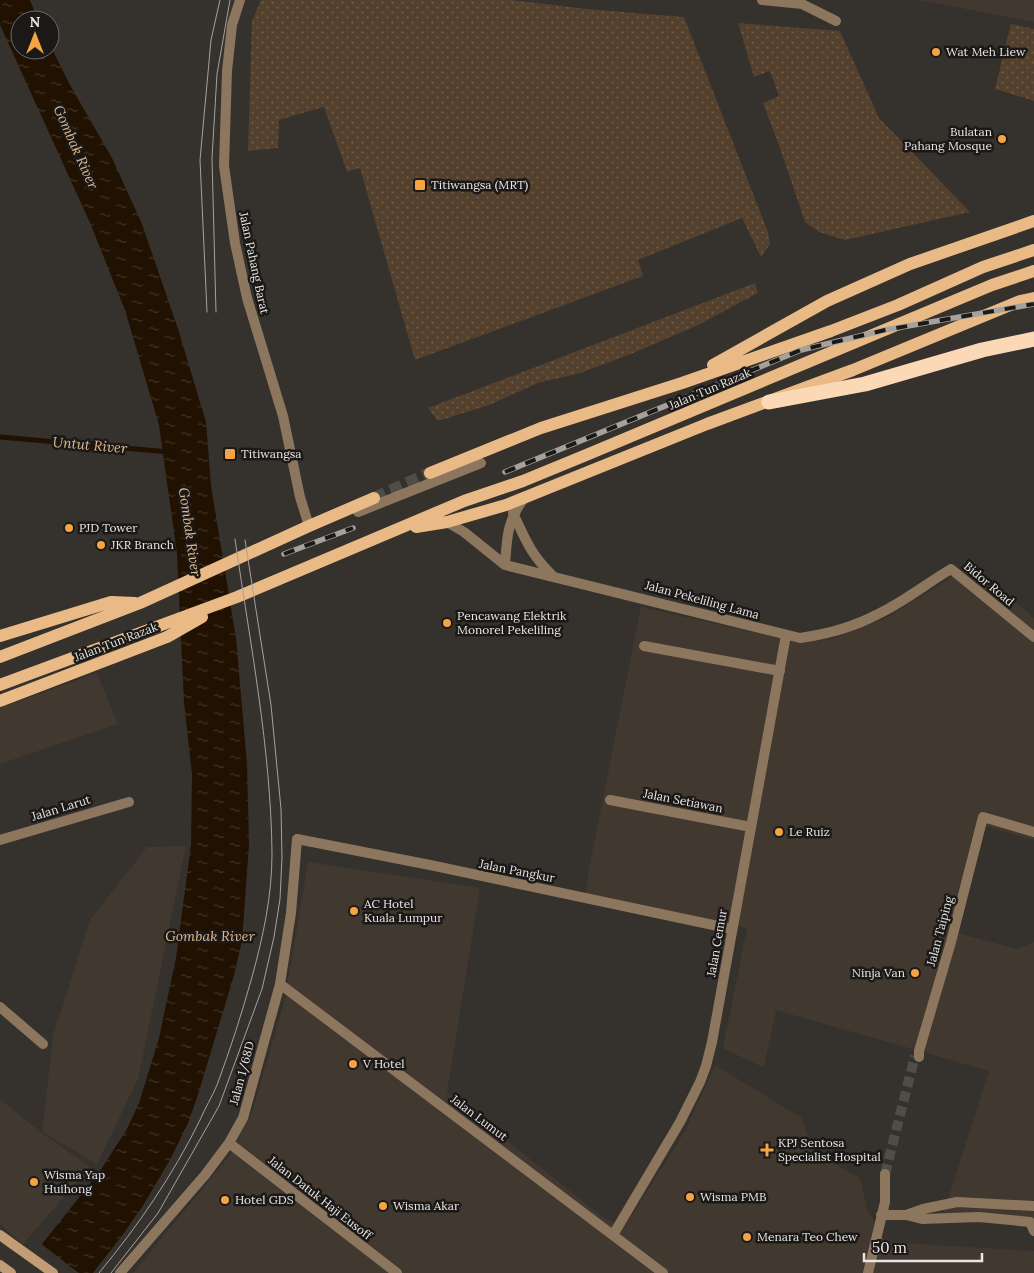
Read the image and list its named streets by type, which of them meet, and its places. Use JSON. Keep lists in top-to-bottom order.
{
  "streets": {
    "main road": ["Jalan Tun Razak"],
    "street": [
      "Jalan Pahang Barat",
      "Bidor Road",
      "Jalan Pekeliling Lama",
      "Jalan Setiawan",
      "Jalan Larut",
      "Jalan Pangkur",
      "Jalan Taiping",
      "Jalan Cemur",
      "Jalan 1/68D",
      "Jalan Lumut",
      "Jalan Datuk Haji Eusoff"
    ]
  },
  "crossings": [
    ["Jalan Tun Razak", "Jalan Pekeliling Lama"],
    ["Bidor Road", "Jalan Pekeliling Lama"],
    ["Jalan Pekeliling Lama", "Jalan Cemur"],
    ["Jalan Setiawan", "Jalan Cemur"],
    ["Jalan Pangkur", "Jalan Cemur"],
    ["Jalan Pangkur", "Jalan 1/68D"],
    ["Jalan Cemur", "Jalan Lumut"],
    ["Jalan 1/68D", "Jalan Lumut"],
    ["Jalan 1/68D", "Jalan Datuk Haji Eusoff"]
  ],
  "water": ["Gombak River", "Untut River"],
  "places": {
    "other": [
      "Wat Meh Liew",
      "Bulatan Pahang Mosque",
      "PJD Tower",
      "JKR Branch",
      "Pencawang Elektrik Monorel Pekeliling",
      "Le Ruiz",
      "AC Hotel Kuala Lumpur",
      "Ninja Van",
      "V Hotel",
      "Wisma Yap Huihong",
      "Wisma PMB",
      "Hotel GDS",
      "Wisma Akar",
      "Menara Teo Chew"
    ],
    "transit": ["Titiwangsa (MRT)", "Titiwangsa"],
    "health": ["KPJ Sentosa Specialist Hospital"]
  },
  "scale_bar": "50 m",
  "north": "top"
}
